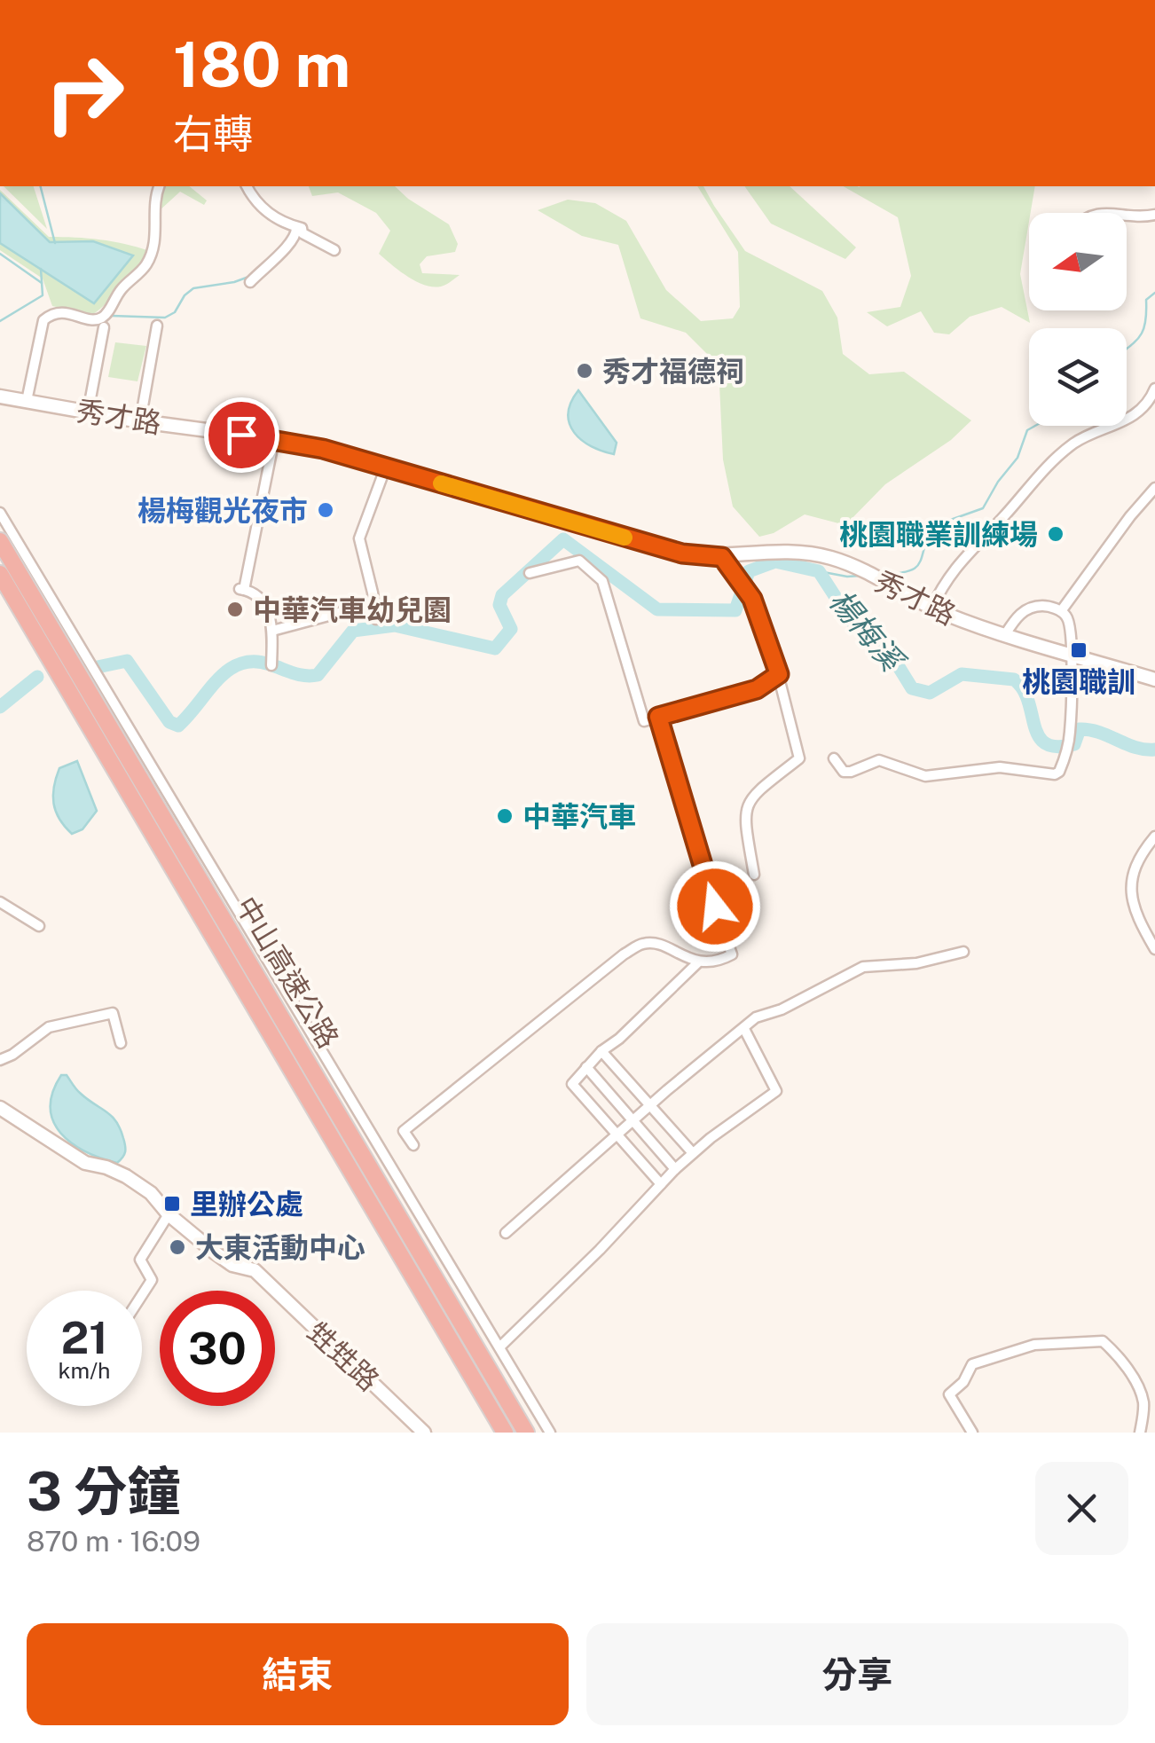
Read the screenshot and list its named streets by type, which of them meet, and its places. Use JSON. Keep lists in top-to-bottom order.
{
  "streets": {
    "highway": ["中山高速公路"],
    "main road": ["秀才路", "甡甡路"]
  },
  "water": ["楊梅溪"],
  "places": {
    "other": [
      "秀才福德祠",
      "楊梅觀光夜市",
      "桃園職業訓練場",
      "中華汽車幼兒園",
      "中華汽車",
      "大東活動中心"
    ],
    "transit": ["桃園職訓", "里辦公處"]
  },
  "north": "left",
  "page": {
    "turn": ["180 m", "右轉"],
    "speed": "21 km/h",
    "limit": "30",
    "heading": ["3 分鐘", "870 m · 16:09"],
    "buttons": ["結束", "分享"]
  }
}
